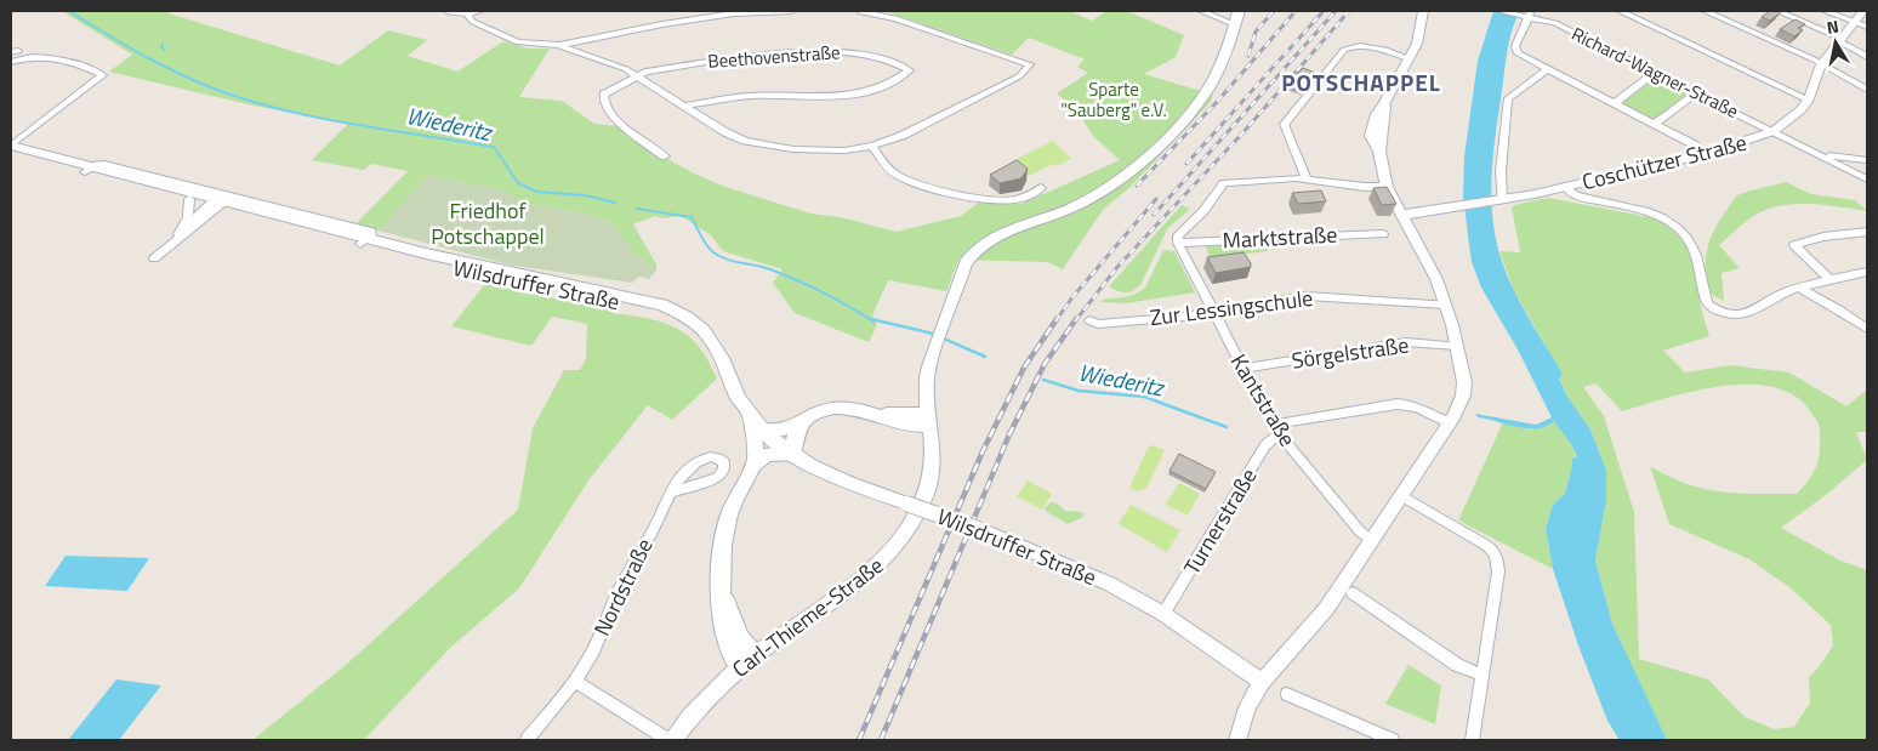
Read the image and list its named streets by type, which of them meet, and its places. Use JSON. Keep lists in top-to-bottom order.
{
  "streets": {
    "main road": ["Wilsdruffer Straße", "Carl-Thieme-Straße"],
    "street": [
      "Beethovenstraße",
      "Richard-Wagner-Straße",
      "Coschützer Straße",
      "Marktstraße",
      "Zur Lessingschule",
      "Sörgelstraße",
      "Kantstraße",
      "Turnerstraße",
      "Nordstraße"
    ]
  },
  "crossings": [
    ["Richard-Wagner-Straße", "Coschützer Straße"],
    ["Marktstraße", "Kantstraße"],
    ["Wilsdruffer Straße", "Turnerstraße"],
    ["Wilsdruffer Straße", "Carl-Thieme-Straße"],
    ["Zur Lessingschule", "Kantstraße"],
    ["Sörgelstraße", "Kantstraße"],
    ["Kantstraße", "Turnerstraße"]
  ],
  "districts": ["POTSCHAPPEL"],
  "water": ["Wiederitz"],
  "parks": ["Sparte \"Sauberg\" e.V.", "Friedhof Potschappel"],
  "north": "top"
}
